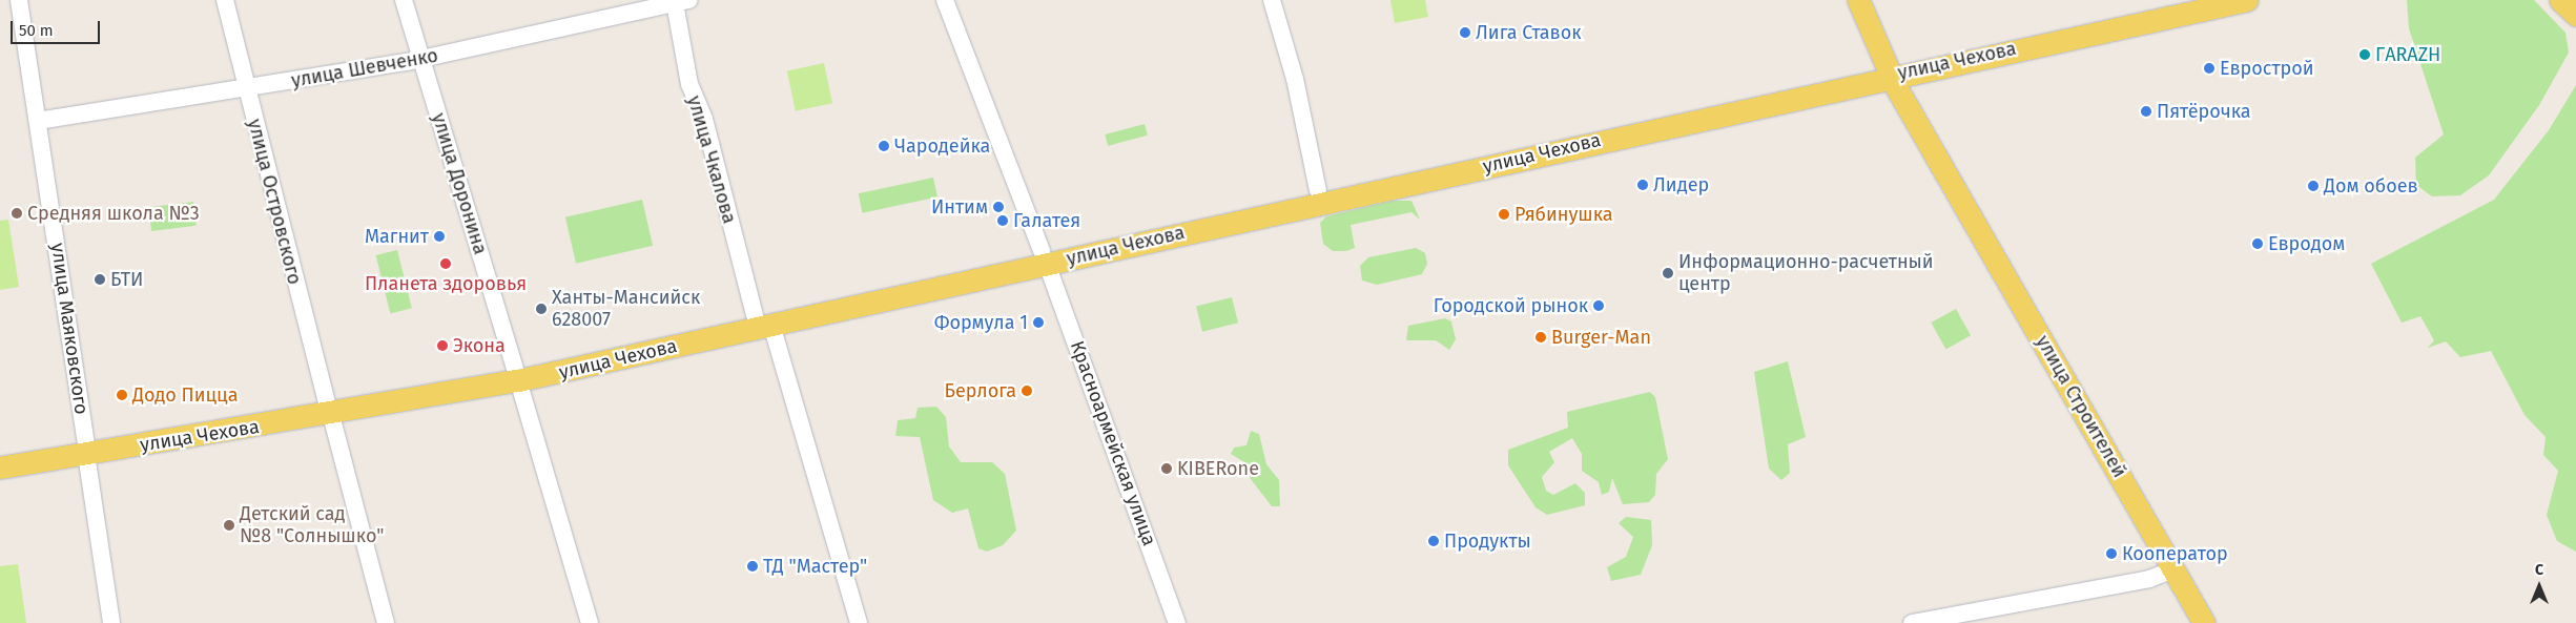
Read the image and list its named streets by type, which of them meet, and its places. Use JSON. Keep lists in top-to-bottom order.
{
  "streets": {
    "main road": ["улица Чехова", "улица Строителей"],
    "street": [
      "улица Шевченко",
      "улица Чкалова",
      "улица Доронина",
      "улица Островского",
      "улица Маяковского",
      "Красноармейская улица"
    ]
  },
  "crossings": [
    ["улица Чехова", "улица Чкалова"],
    ["улица Чехова", "улица Доронина"],
    ["улица Чехова", "улица Островского"],
    ["улица Чехова", "улица Маяковского"],
    ["улица Чехова", "улица Строителей"],
    ["улица Чехова", "Красноармейская улица"],
    ["улица Шевченко", "улица Чкалова"],
    ["улица Шевченко", "улица Доронина"],
    ["улица Шевченко", "улица Островского"],
    ["улица Шевченко", "улица Маяковского"]
  ],
  "places": [
    "Лига Ставок",
    "ГARAZH",
    "Еврострой",
    "Пятёрочка",
    "Чародейка",
    "Лидер",
    "Дом обоев",
    "Интим",
    "Средняя школа №3",
    "Рябинушка",
    "Галатея",
    "Магнит",
    "Евродом",
    "Планета здоровья",
    "Информационно-расчетный центр",
    "БТИ",
    "Городской рынок",
    "Ханты-Мансийск 628007",
    "Формула 1",
    "Burger-Man",
    "Экона",
    "Берлога",
    "Додо Пицца",
    "KIBERone",
    "Детский сад №8 \"Солнышко\"",
    "Продукты",
    "Кооператор",
    "ТД \"Мастер\""
  ],
  "scale_bar": "50 m",
  "north": "top"
}
